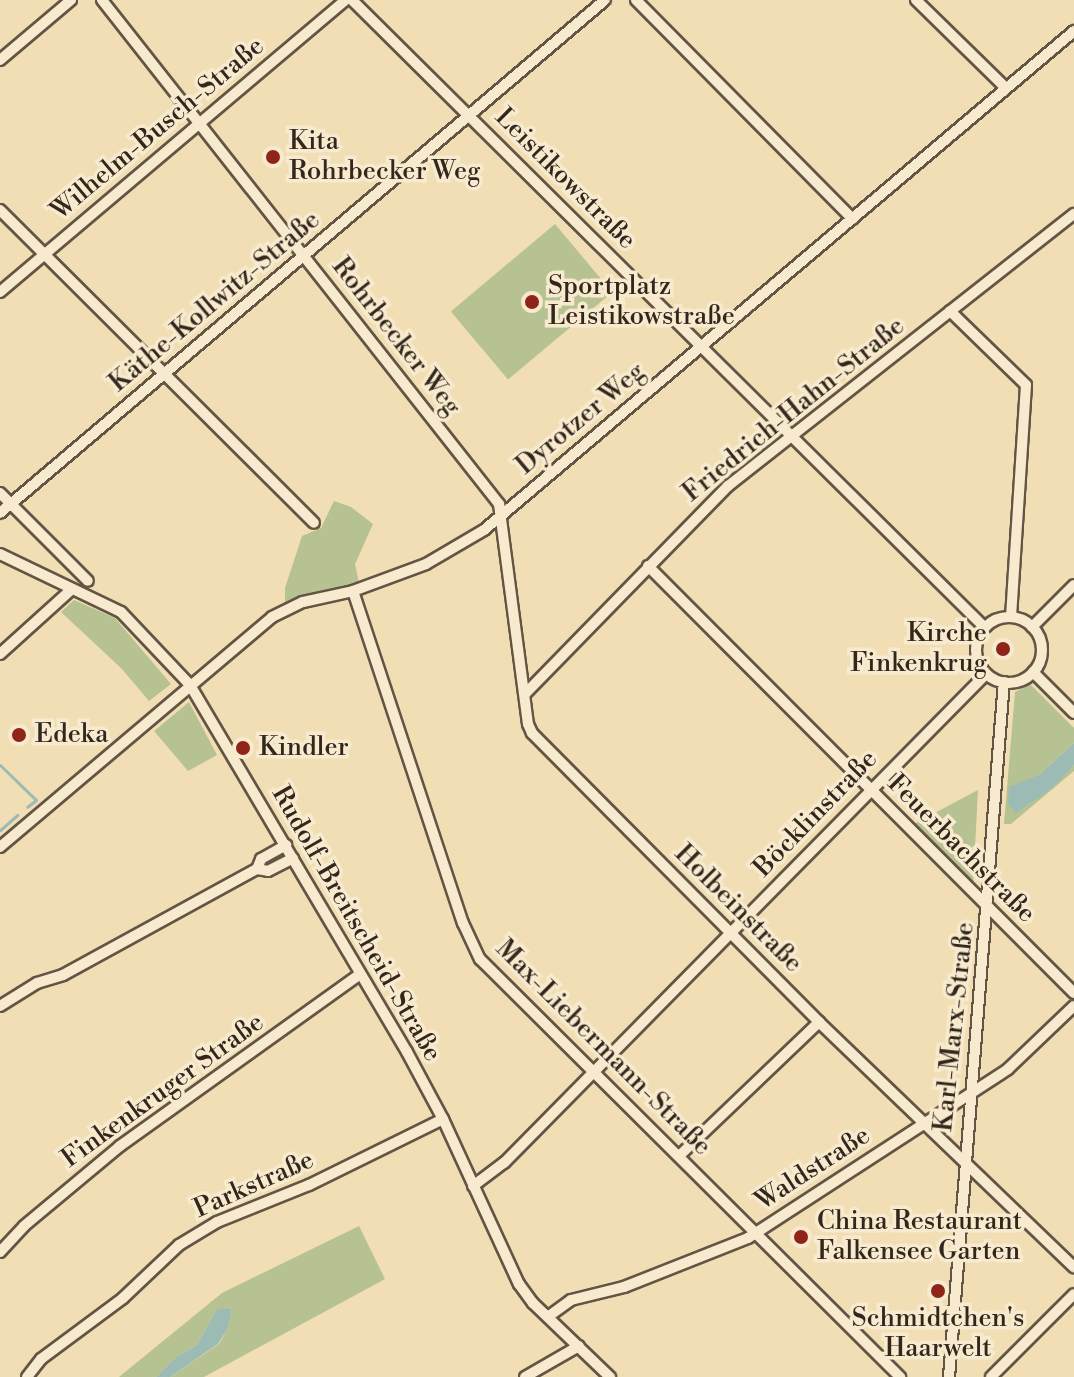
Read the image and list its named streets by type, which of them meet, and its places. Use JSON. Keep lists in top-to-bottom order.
{
  "streets": {
    "street": [
      "Wilhelm-Busch-Straße",
      "Leistikowstraße",
      "Käthe-Kollwitz-Straße",
      "Rohrbecker Weg",
      "Friedrich-Hahn-Straße",
      "Dyrotzer Weg",
      "Böcklinstraße",
      "Feuerbachstraße",
      "Holbeinstraße",
      "Rudolf-Breitscheid-Straße",
      "Karl-Marx-Straße",
      "Max-Liebermann-Straße",
      "Finkenkruger Straße",
      "Waldstraße",
      "Parkstraße"
    ]
  },
  "crossings": [
    ["Wilhelm-Busch-Straße", "Rohrbecker Weg"],
    ["Leistikowstraße", "Käthe-Kollwitz-Straße"],
    ["Leistikowstraße", "Friedrich-Hahn-Straße"],
    ["Leistikowstraße", "Dyrotzer Weg"],
    ["Leistikowstraße", "Böcklinstraße"],
    ["Leistikowstraße", "Karl-Marx-Straße"],
    ["Käthe-Kollwitz-Straße", "Rohrbecker Weg"],
    ["Rohrbecker Weg", "Dyrotzer Weg"],
    ["Rohrbecker Weg", "Holbeinstraße"],
    ["Friedrich-Hahn-Straße", "Feuerbachstraße"],
    ["Friedrich-Hahn-Straße", "Holbeinstraße"],
    ["Dyrotzer Weg", "Holbeinstraße"],
    ["Dyrotzer Weg", "Rudolf-Breitscheid-Straße"],
    ["Dyrotzer Weg", "Max-Liebermann-Straße"],
    ["Böcklinstraße", "Feuerbachstraße"],
    ["Böcklinstraße", "Holbeinstraße"],
    ["Böcklinstraße", "Rudolf-Breitscheid-Straße"],
    ["Böcklinstraße", "Karl-Marx-Straße"],
    ["Böcklinstraße", "Max-Liebermann-Straße"],
    ["Feuerbachstraße", "Karl-Marx-Straße"],
    ["Holbeinstraße", "Karl-Marx-Straße"],
    ["Holbeinstraße", "Waldstraße"],
    ["Rudolf-Breitscheid-Straße", "Finkenkruger Straße"],
    ["Rudolf-Breitscheid-Straße", "Waldstraße"],
    ["Rudolf-Breitscheid-Straße", "Parkstraße"],
    ["Karl-Marx-Straße", "Waldstraße"],
    ["Max-Liebermann-Straße", "Waldstraße"]
  ],
  "places": [
    "Kita Rohrbecker Weg",
    "Sportplatz Leistikowstraße",
    "Kirche Finkenkrug",
    "Edeka",
    "Kindler",
    "China Restaurant Falkensee Garten",
    "Schmidtchen's Haarwelt"
  ]
}
